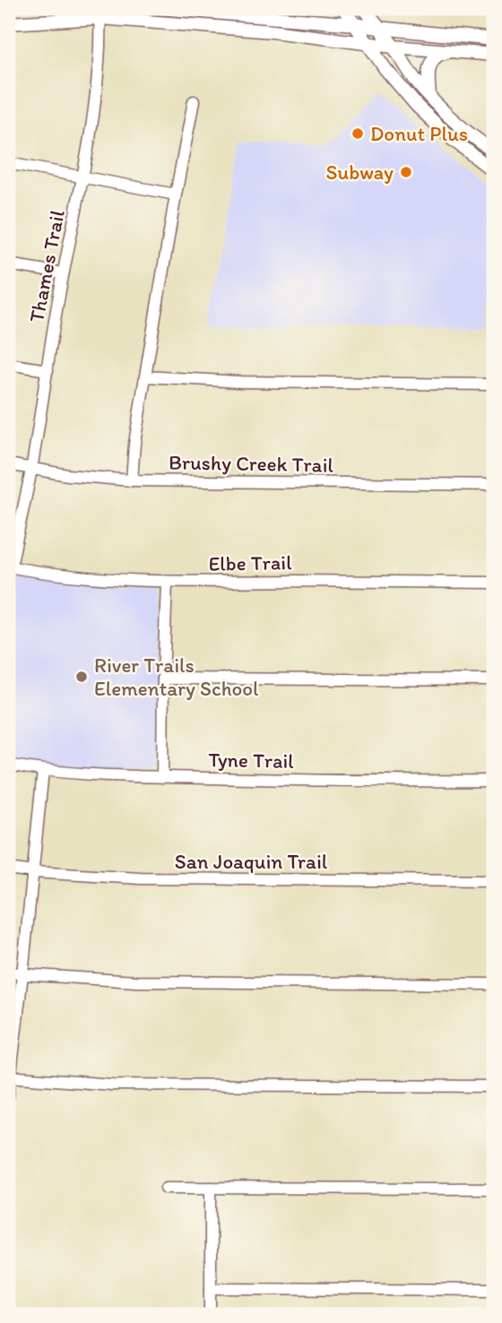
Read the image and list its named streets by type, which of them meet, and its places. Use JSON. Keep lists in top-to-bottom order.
{
  "streets": {
    "street": [
      "Thames Trail",
      "Brushy Creek Trail",
      "Elbe Trail",
      "Tyne Trail",
      "San Joaquin Trail"
    ]
  },
  "crossings": [
    ["Thames Trail", "Brushy Creek Trail"],
    ["Thames Trail", "Elbe Trail"]
  ],
  "places": ["Donut Plus", "Subway", "River Trails Elementary School"]
}
